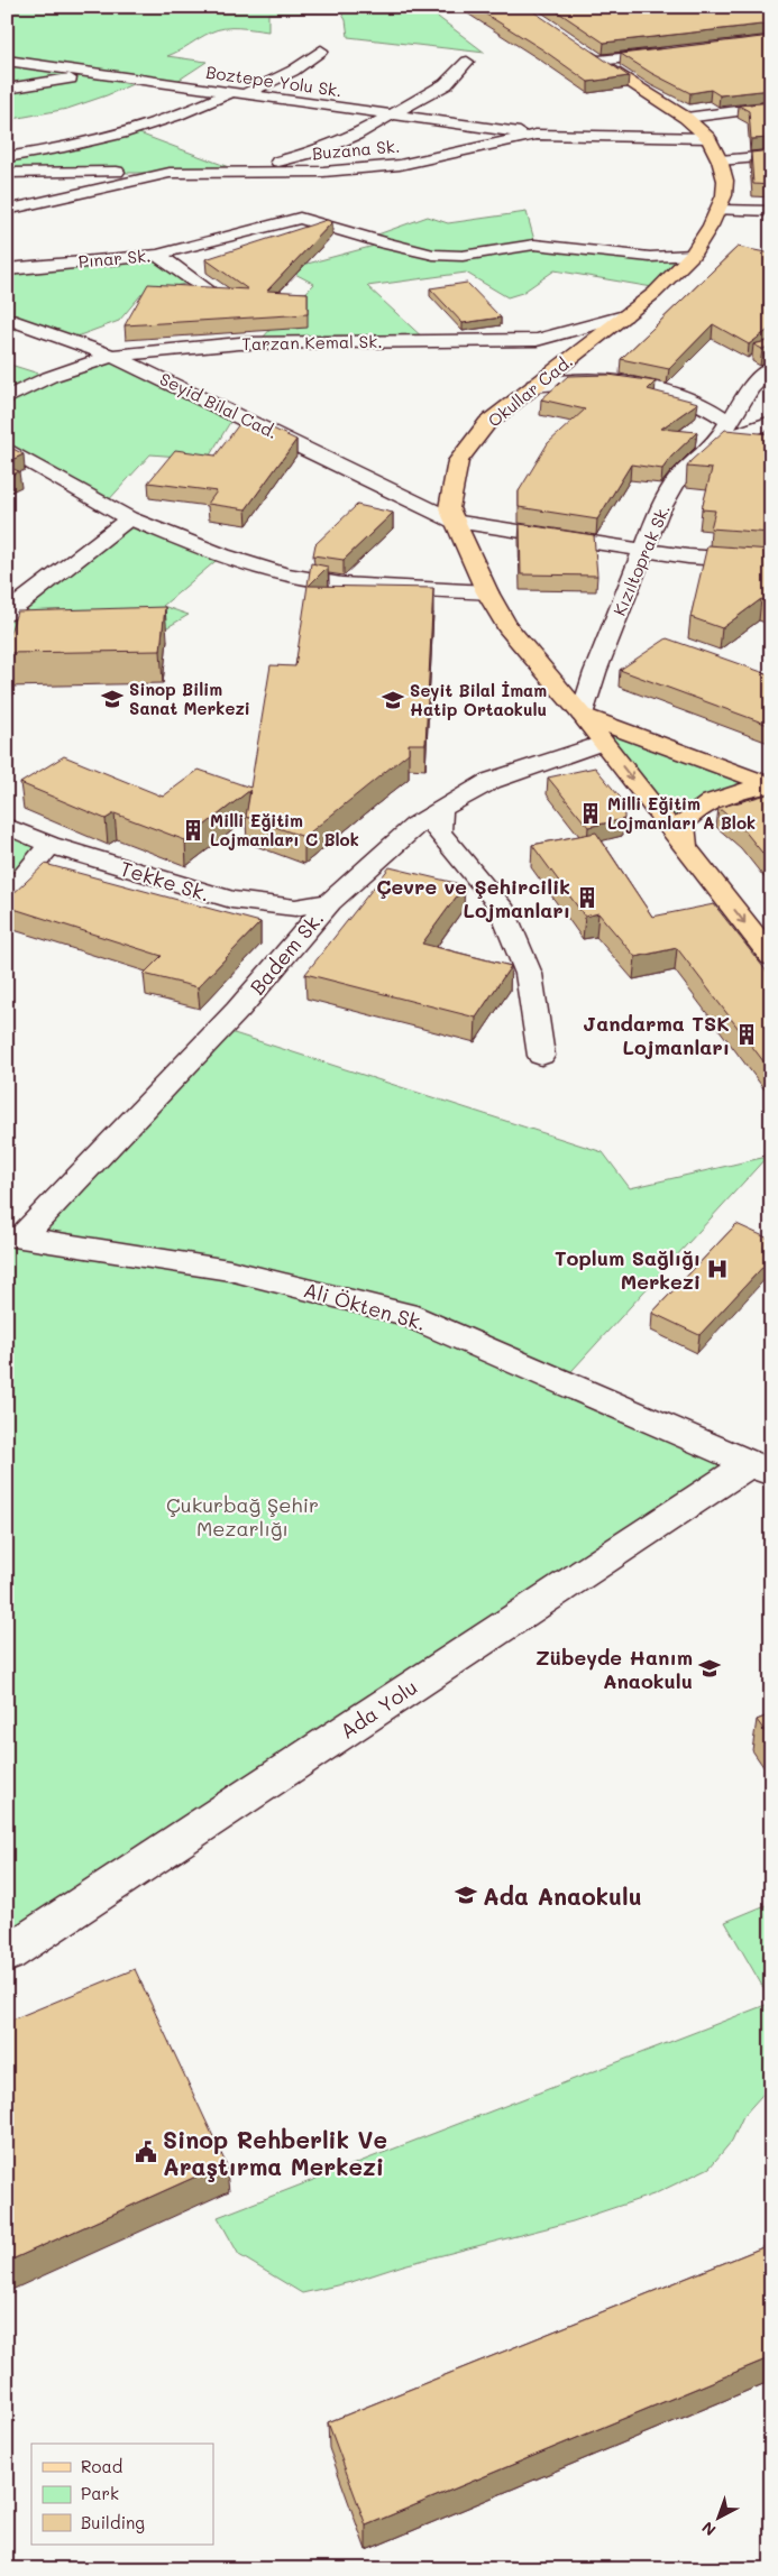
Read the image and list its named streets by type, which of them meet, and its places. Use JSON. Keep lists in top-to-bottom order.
{
  "streets": {
    "main road": ["Okullar Cad."],
    "street": [
      "Boztepe Yolu Sk.",
      "Buzana Sk.",
      "Pınar Sk.",
      "Tarzan Kemal Sk.",
      "Seyid Bilal Cad.",
      "Kızıltoprak Sk.",
      "Tekke Sk.",
      "Badem Sk.",
      "Ali Ökten Sk.",
      "Ada Yolu"
    ]
  },
  "crossings": [
    ["Boztepe Yolu Sk.", "Buzana Sk."],
    ["Buzana Sk.", "Okullar Cad."],
    ["Pınar Sk.", "Okullar Cad."],
    ["Tarzan Kemal Sk.", "Okullar Cad."],
    ["Tarzan Kemal Sk.", "Seyid Bilal Cad."],
    ["Okullar Cad.", "Seyid Bilal Cad."],
    ["Okullar Cad.", "Kızıltoprak Sk."],
    ["Okullar Cad.", "Badem Sk."],
    ["Seyid Bilal Cad.", "Kızıltoprak Sk."],
    ["Tekke Sk.", "Badem Sk."],
    ["Badem Sk.", "Ali Ökten Sk."],
    ["Ali Ökten Sk.", "Ada Yolu"]
  ],
  "parks": ["Çukurbağ Şehir Mezarlığı"],
  "places": {
    "school or university": [
      "Sinop Bilim Sanat Merkezi",
      "Seyit Bilal İmam Hatip Ortaokulu",
      "Zübeyde Hanım Anaokulu",
      "Ada Anaokulu"
    ],
    "building": [
      "Milli Eğitim Lojmanları A Blok",
      "Milli Eğitim Lojmanları C Blok",
      "Çevre ve Şehircilik Lojmanları",
      "Jandarma TSK Lojmanları"
    ],
    "hospital": ["Toplum Sağlığı Merkezi"],
    "public building": ["Sinop Rehberlik Ve Araştırma Merkezi"]
  },
  "legend": ["Road", "Park", "Building"],
  "north": "bottom left"
}
